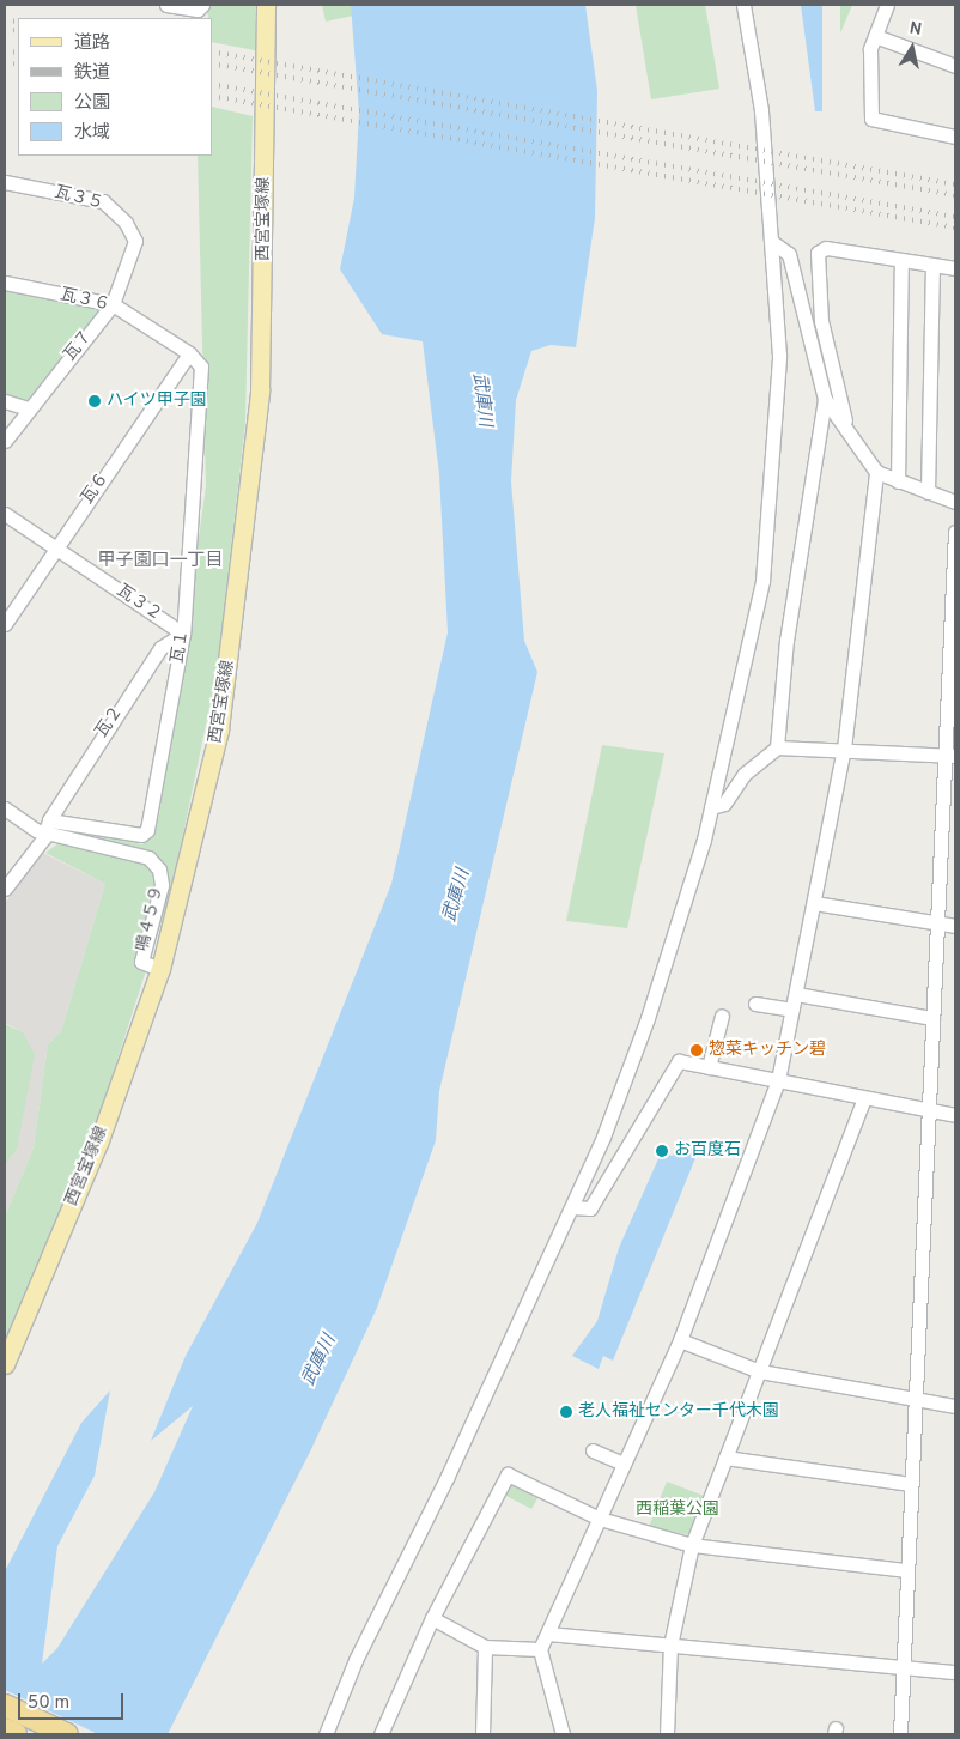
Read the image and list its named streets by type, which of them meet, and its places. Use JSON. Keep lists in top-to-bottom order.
{
  "streets": {
    "main road": ["西宮宝塚線"],
    "street": [
      "瓦３５",
      "瓦３６",
      "瓦７",
      "瓦６",
      "瓦３２",
      "瓦１",
      "瓦２",
      "鳴４５９"
    ]
  },
  "crossings": [
    ["瓦３５", "瓦７"],
    ["西宮宝塚線", "鳴４５９"],
    ["瓦３６", "瓦７"],
    ["瓦３６", "瓦６"],
    ["瓦３６", "瓦１"],
    ["瓦６", "瓦３２"],
    ["瓦６", "瓦１"],
    ["瓦３２", "瓦１"],
    ["瓦３２", "瓦２"],
    ["瓦１", "瓦２"],
    ["瓦１", "鳴４５９"],
    ["瓦２", "鳴４５９"]
  ],
  "districts": ["甲子園口一丁目"],
  "water": ["武庫川"],
  "parks": ["西稲葉公園"],
  "places": [
    "ハイツ甲子園",
    "惣菜キッチン碧",
    "お百度石",
    "老人福祉センター千代木園"
  ],
  "legend": [
    "道路",
    "鉄道",
    "公園",
    "水域"
  ],
  "scale_bar": "50 m",
  "north": "top"
}
